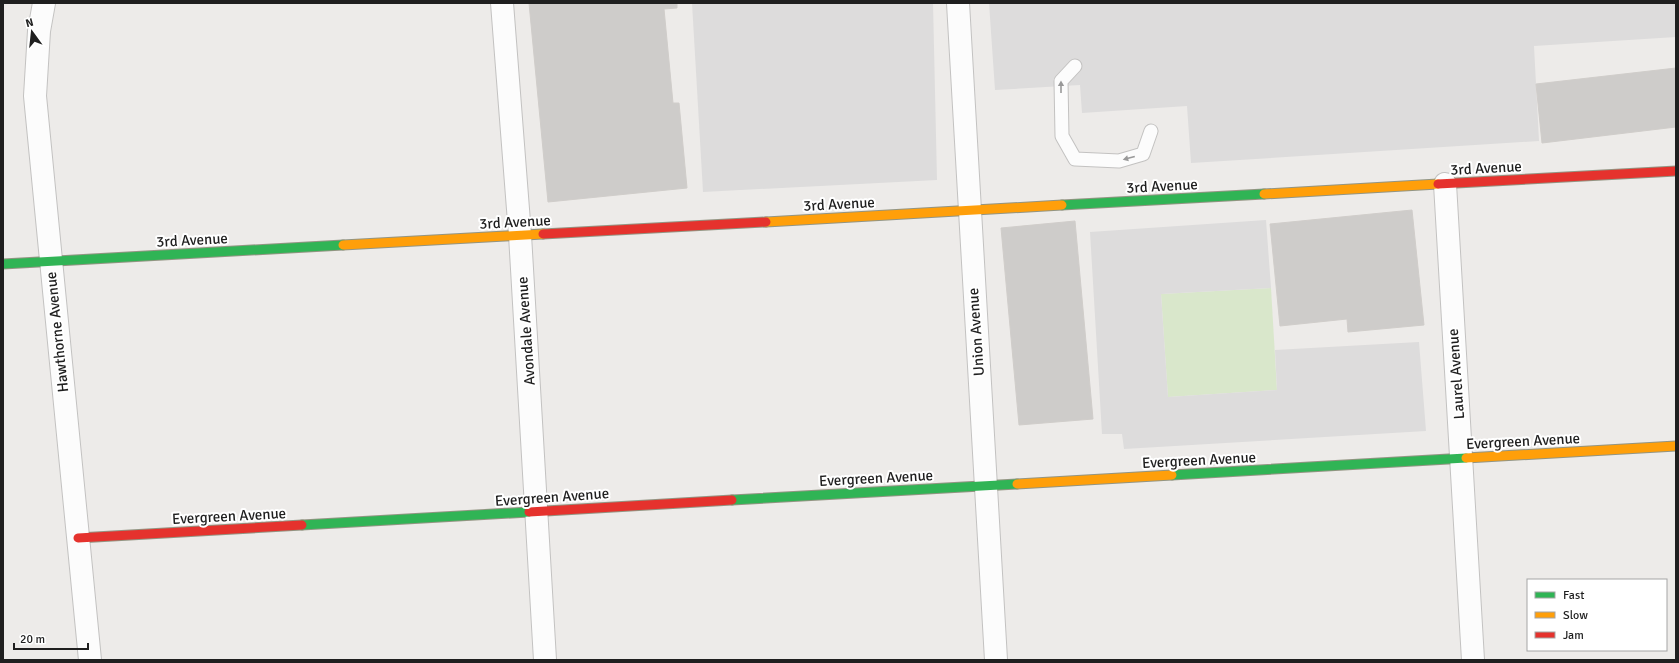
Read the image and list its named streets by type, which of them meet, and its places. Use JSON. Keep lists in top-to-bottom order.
{
  "streets": {
    "street": [
      "3rd Avenue",
      "Avondale Avenue",
      "Hawthorne Avenue",
      "Union Avenue",
      "Laurel Avenue",
      "Evergreen Avenue"
    ]
  },
  "crossings": [
    ["3rd Avenue", "Avondale Avenue"],
    ["3rd Avenue", "Hawthorne Avenue"],
    ["3rd Avenue", "Union Avenue"],
    ["3rd Avenue", "Laurel Avenue"],
    ["Avondale Avenue", "Evergreen Avenue"],
    ["Hawthorne Avenue", "Evergreen Avenue"],
    ["Union Avenue", "Evergreen Avenue"],
    ["Laurel Avenue", "Evergreen Avenue"]
  ],
  "legend": ["Fast", "Slow", "Jam"],
  "scale_bar": "20 m",
  "north": "top"
}
